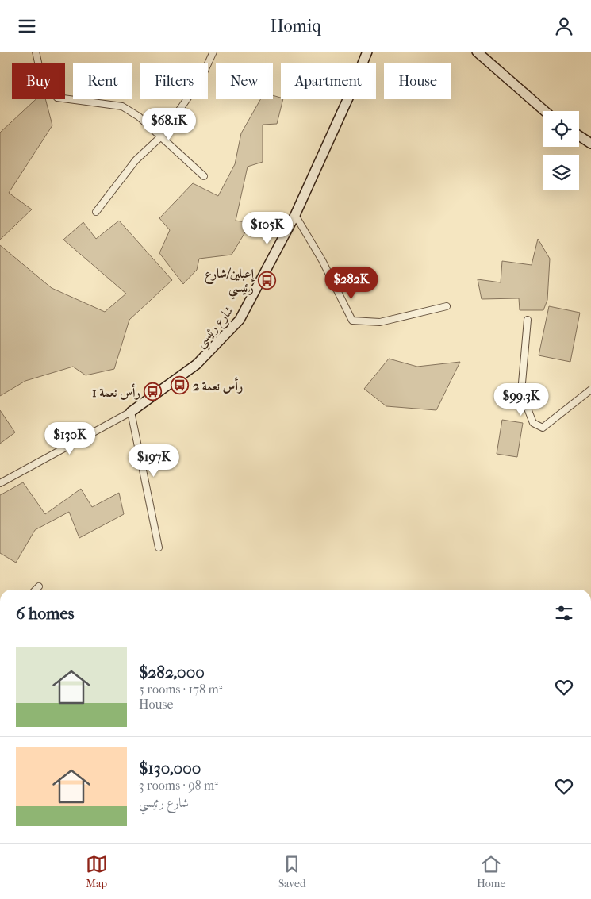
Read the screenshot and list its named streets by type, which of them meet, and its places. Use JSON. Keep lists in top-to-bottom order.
{
  "streets": {
    "street": ["شارع رئيسي"]
  },
  "places": {
    "bus stop": ["إعبلين/شارع رئيسي", "رأس نعمة 2", "رأس نعمة 1"]
  },
  "page": {
    "header": "Homiq",
    "chip": [
      "Buy",
      "Rent",
      "Filters",
      "New",
      "Apartment",
      "House"
    ],
    "price": [
      "$68.1K",
      "$105K",
      "$282K",
      "$99.3K",
      "$130K",
      "$197K"
    ],
    "heading": "6 homes",
    "list": [
      {
        "name": "$282,000",
        "note": "5 rooms · 178 m² · House"
      },
      {
        "name": "$130,000",
        "note": "3 rooms · 98 m² · شارع رئيسي"
      }
    ],
    "tabs": ["Map", "Saved", "Home"]
  }
}
